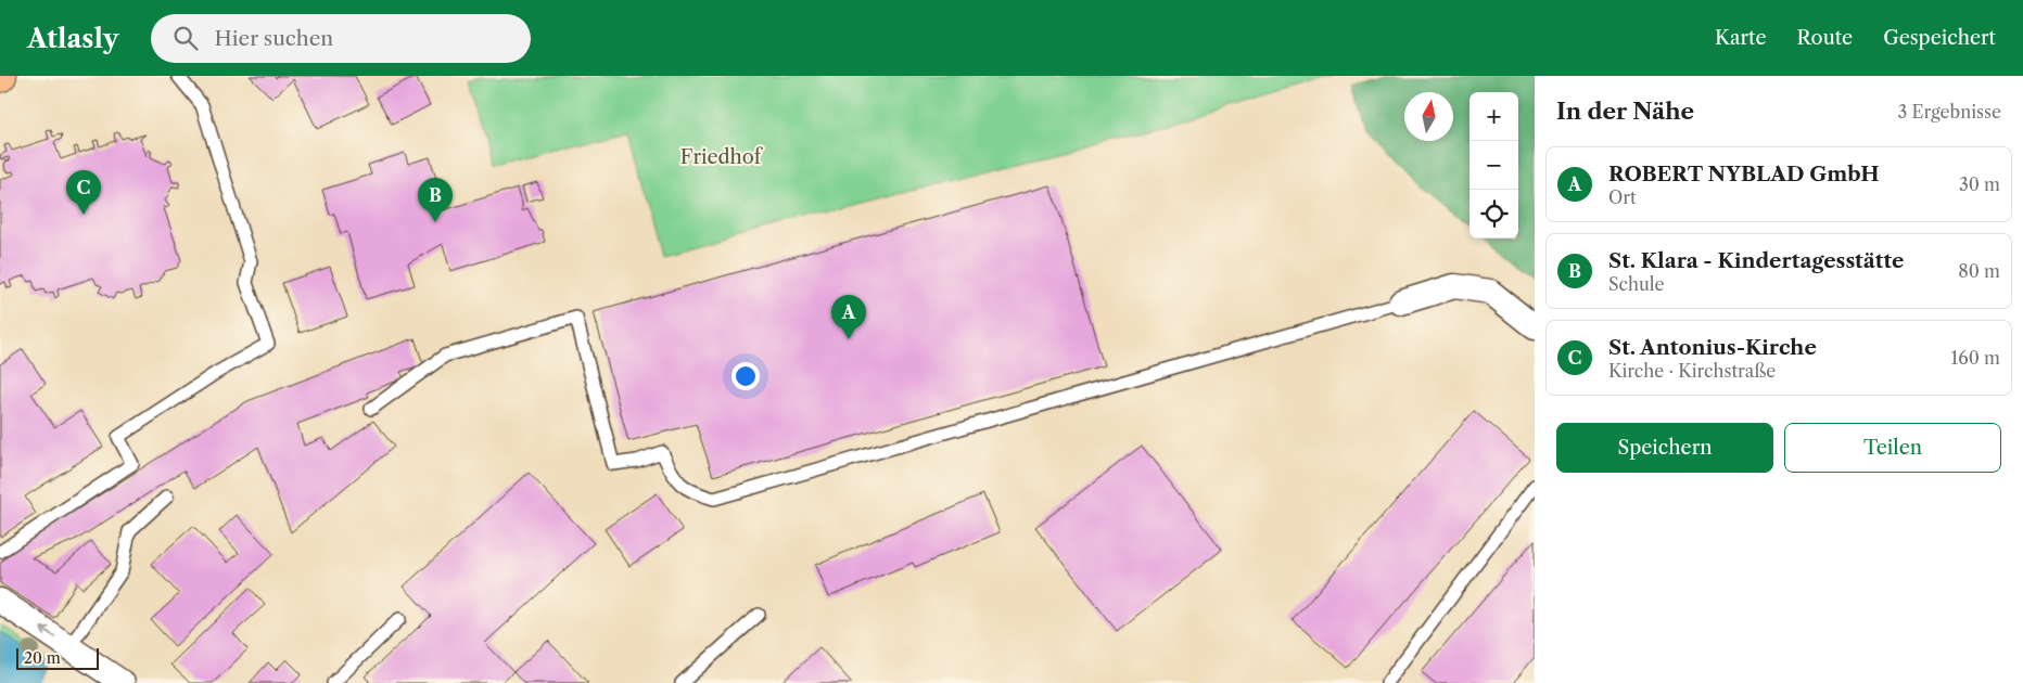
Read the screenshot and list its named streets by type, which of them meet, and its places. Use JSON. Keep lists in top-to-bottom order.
{
  "parks": ["Friedhof"],
  "scale_bar": "20 m",
  "north": "top",
  "page": {
    "header": "Atlasly",
    "search": "Hier suchen",
    "nav": ["Karte", "Route", "Gespeichert"],
    "heading": ["In der Nähe", "3 Ergebnisse"],
    "map_buttons": ["+", "−"],
    "list": [
      {
        "mark": "A",
        "name": "ROBERT NYBLAD GmbH",
        "note": "Ort",
        "value": "30 m"
      },
      {
        "mark": "B",
        "name": "St. Klara - Kindertagesstätte",
        "note": "Schule",
        "value": "80 m"
      },
      {
        "mark": "C",
        "name": "St. Antonius-Kirche",
        "note": "Kirche · Kirchstraße",
        "value": "160 m"
      }
    ],
    "pins": ["C", "B", "A"],
    "buttons": ["Speichern", "Teilen"],
    "scale": "20 m"
  }
}
